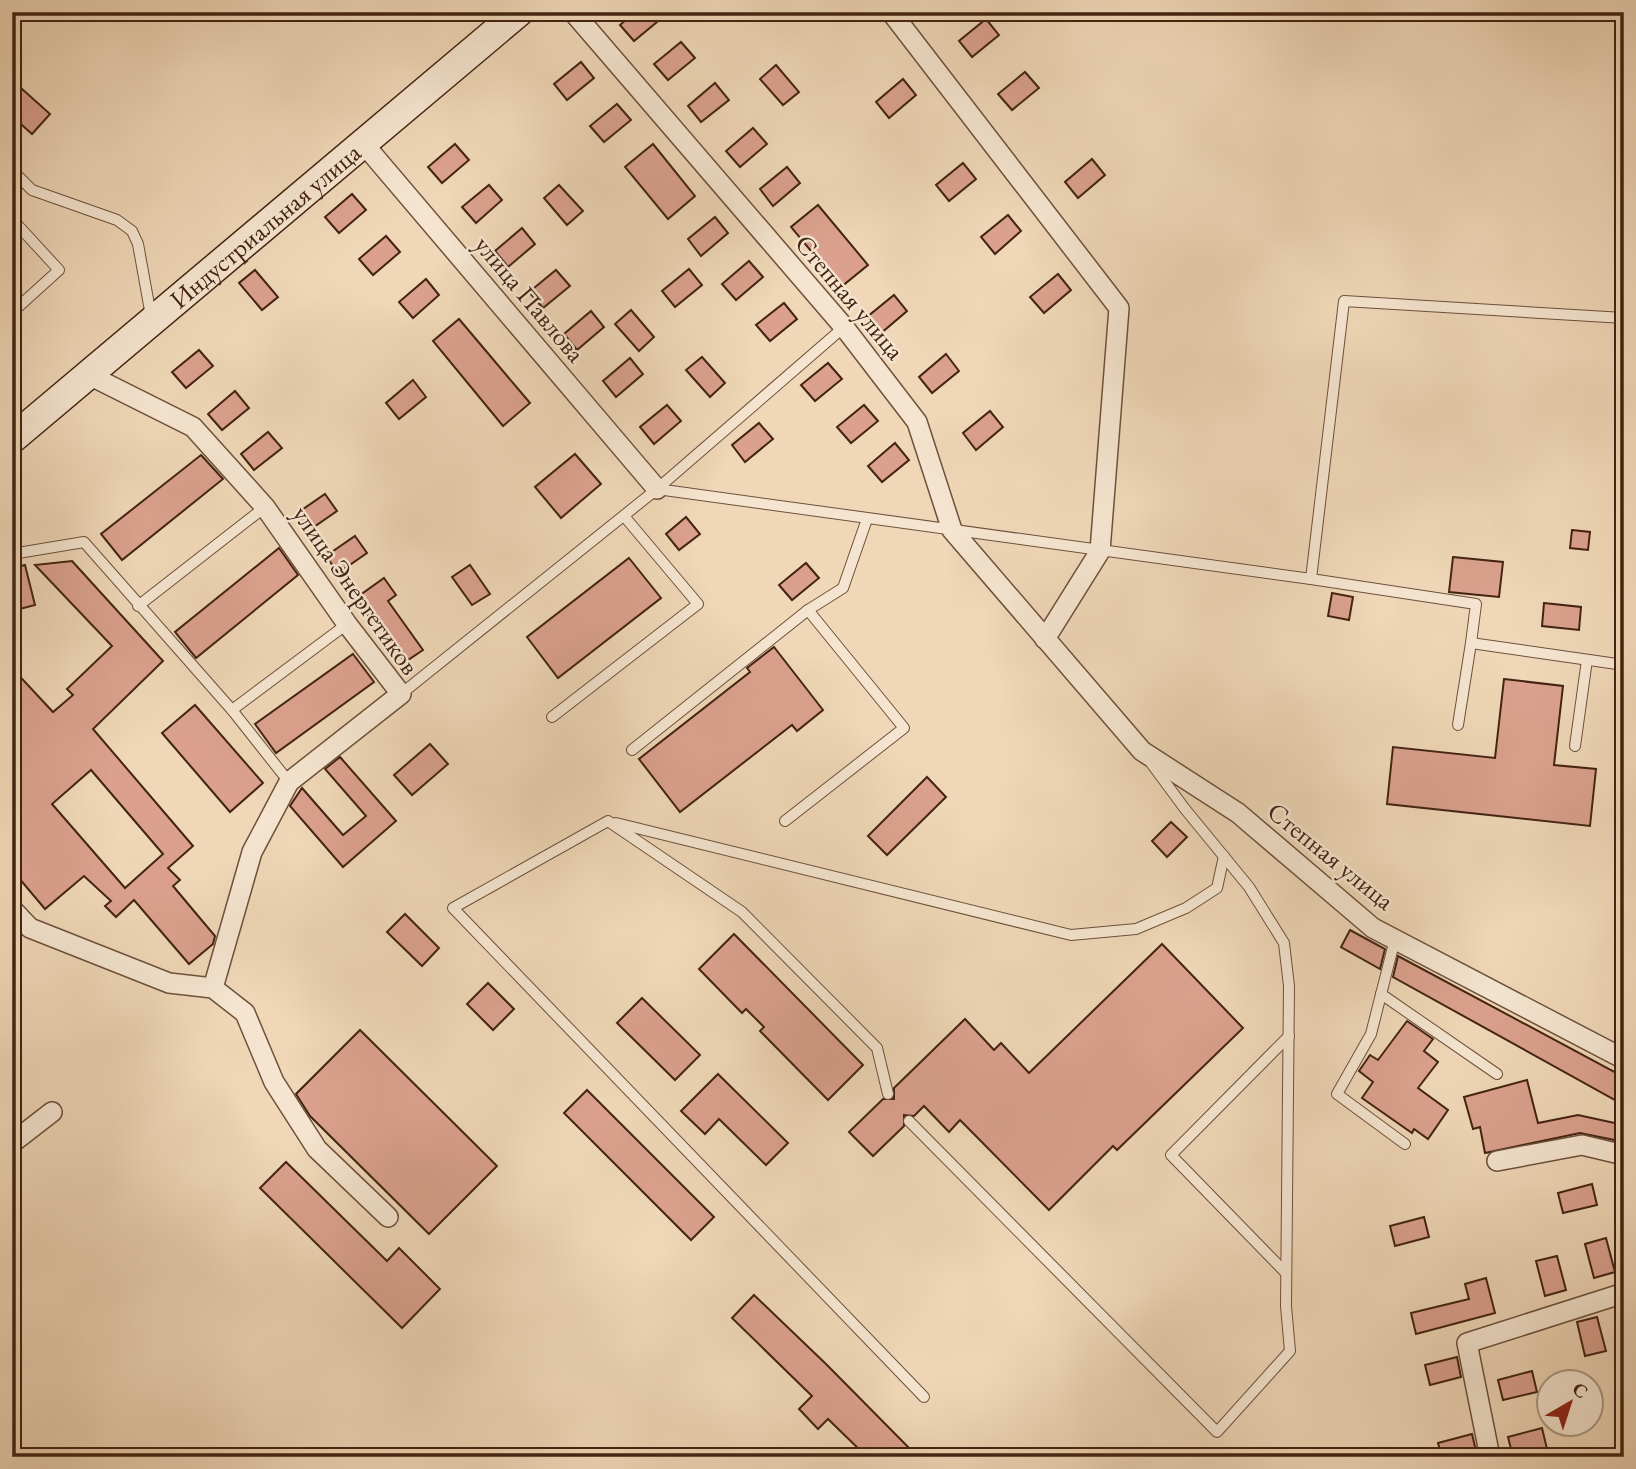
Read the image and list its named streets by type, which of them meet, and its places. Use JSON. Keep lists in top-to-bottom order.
{
  "streets": {
    "street": [
      "Индустриальная улица",
      "Степная улица",
      "улица Павлова",
      "улица Энергетиков"
    ]
  },
  "crossings": [
    ["Индустриальная улица", "улица Павлова"],
    ["Индустриальная улица", "улица Энергетиков"]
  ],
  "north": "top right"
}
